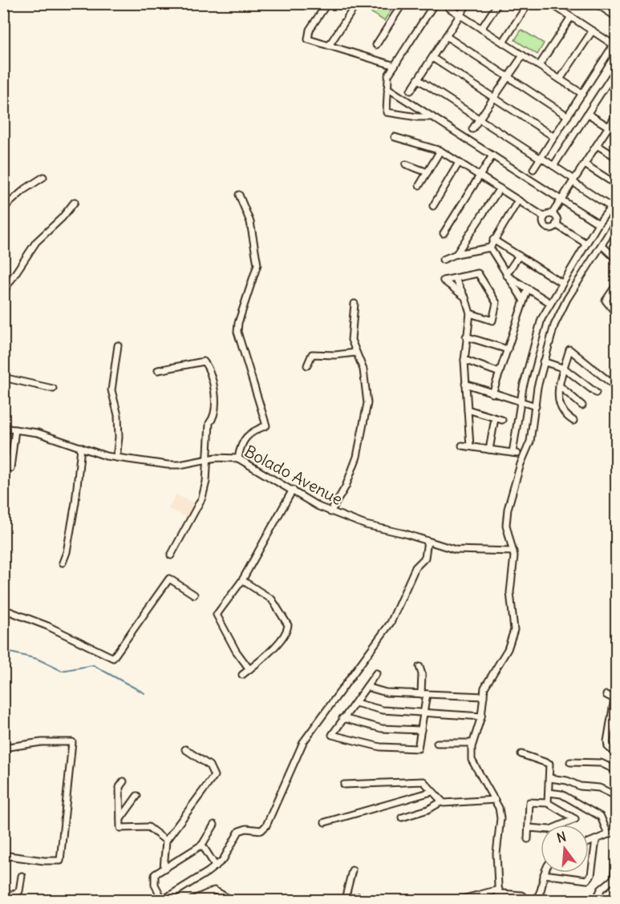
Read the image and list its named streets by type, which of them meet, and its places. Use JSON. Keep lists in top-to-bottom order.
{
  "streets": {
    "street": ["Bolado Avenue"]
  },
  "north": "top"
}
